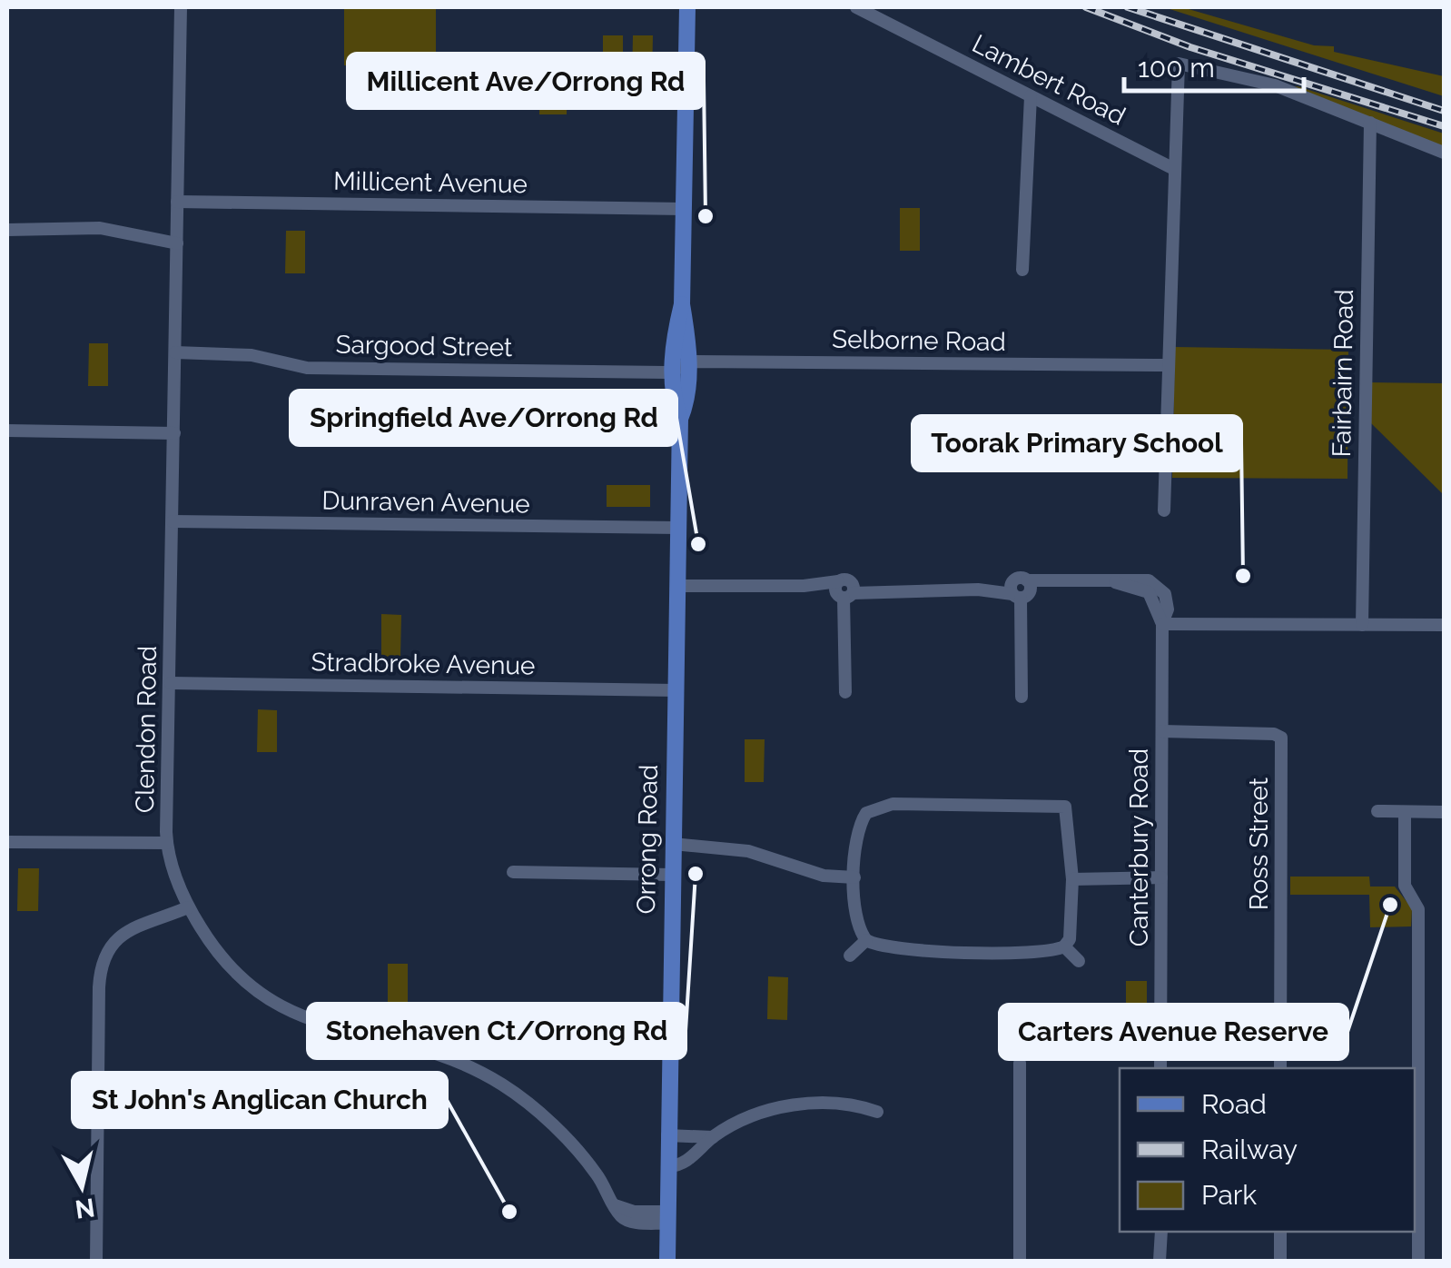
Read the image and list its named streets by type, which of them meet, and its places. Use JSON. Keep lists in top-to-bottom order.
{
  "streets": {
    "main road": ["Orrong Road"],
    "street": [
      "Lambert Road",
      "Millicent Avenue",
      "Selborne Road",
      "Sargood Street",
      "Fairbairn Road",
      "Dunraven Avenue",
      "Stradbroke Avenue",
      "Clendon Road",
      "Ross Street",
      "Canterbury Road"
    ]
  },
  "crossings": [
    ["Millicent Avenue", "Clendon Road"],
    ["Millicent Avenue", "Orrong Road"],
    ["Selborne Road", "Sargood Street"],
    ["Selborne Road", "Orrong Road"],
    ["Sargood Street", "Clendon Road"],
    ["Sargood Street", "Orrong Road"],
    ["Dunraven Avenue", "Clendon Road"],
    ["Dunraven Avenue", "Orrong Road"],
    ["Stradbroke Avenue", "Clendon Road"],
    ["Stradbroke Avenue", "Orrong Road"],
    ["Clendon Road", "Orrong Road"],
    ["Ross Street", "Canterbury Road"]
  ],
  "places": [
    "Millicent Ave/Orrong Rd",
    "Springfield Ave/Orrong Rd",
    "Toorak Primary School",
    "Stonehaven Ct/Orrong Rd",
    "Carters Avenue Reserve",
    "St John's Anglican Church"
  ],
  "legend": ["Road", "Railway", "Park"],
  "scale_bar": "100 m",
  "north": "bottom"
}
